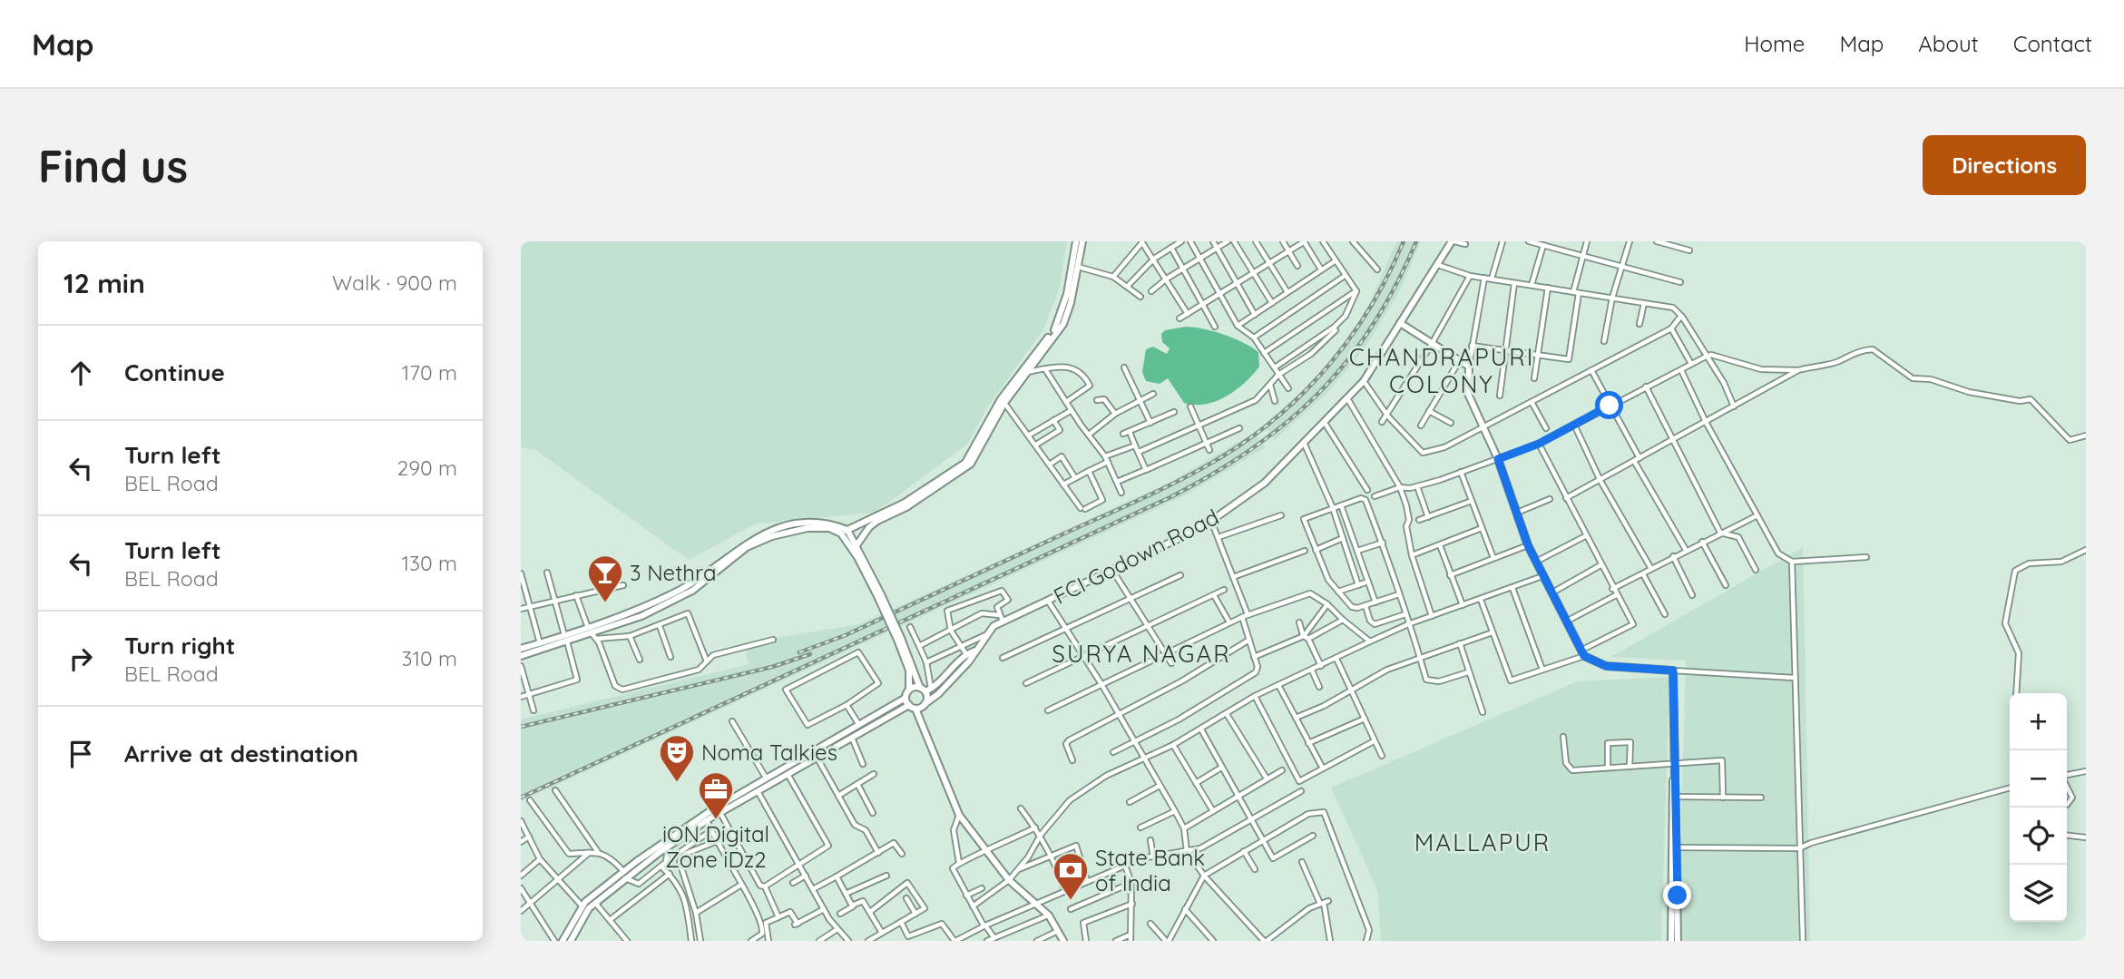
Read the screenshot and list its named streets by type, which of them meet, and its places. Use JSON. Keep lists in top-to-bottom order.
{
  "streets": {
    "main road": ["FCI Godown Road"]
  },
  "districts": ["CHANDRAPURI COLONY", "SURYA NAGAR", "MALLAPUR"],
  "places": {
    "bar": ["3 Nethra"],
    "theatre": ["Noma Talkies"],
    "office": ["iON Digital Zone iDz2"],
    "bank": ["State Bank of India"]
  },
  "page": {
    "header": "Map",
    "nav": [
      "Home",
      "Map",
      "About",
      "Contact"
    ],
    "buttons": "Directions",
    "title": "Find us",
    "heading": ["12 min", "Walk · 900 m"],
    "list": [
      ["Continue", "170 m"],
      ["Turn left", "BEL Road", "290 m"],
      ["Turn left", "BEL Road", "130 m"],
      ["Turn right", "BEL Road", "310 m"],
      "Arrive at destination"
    ],
    "map_buttons": ["+", "−"]
  }
}
